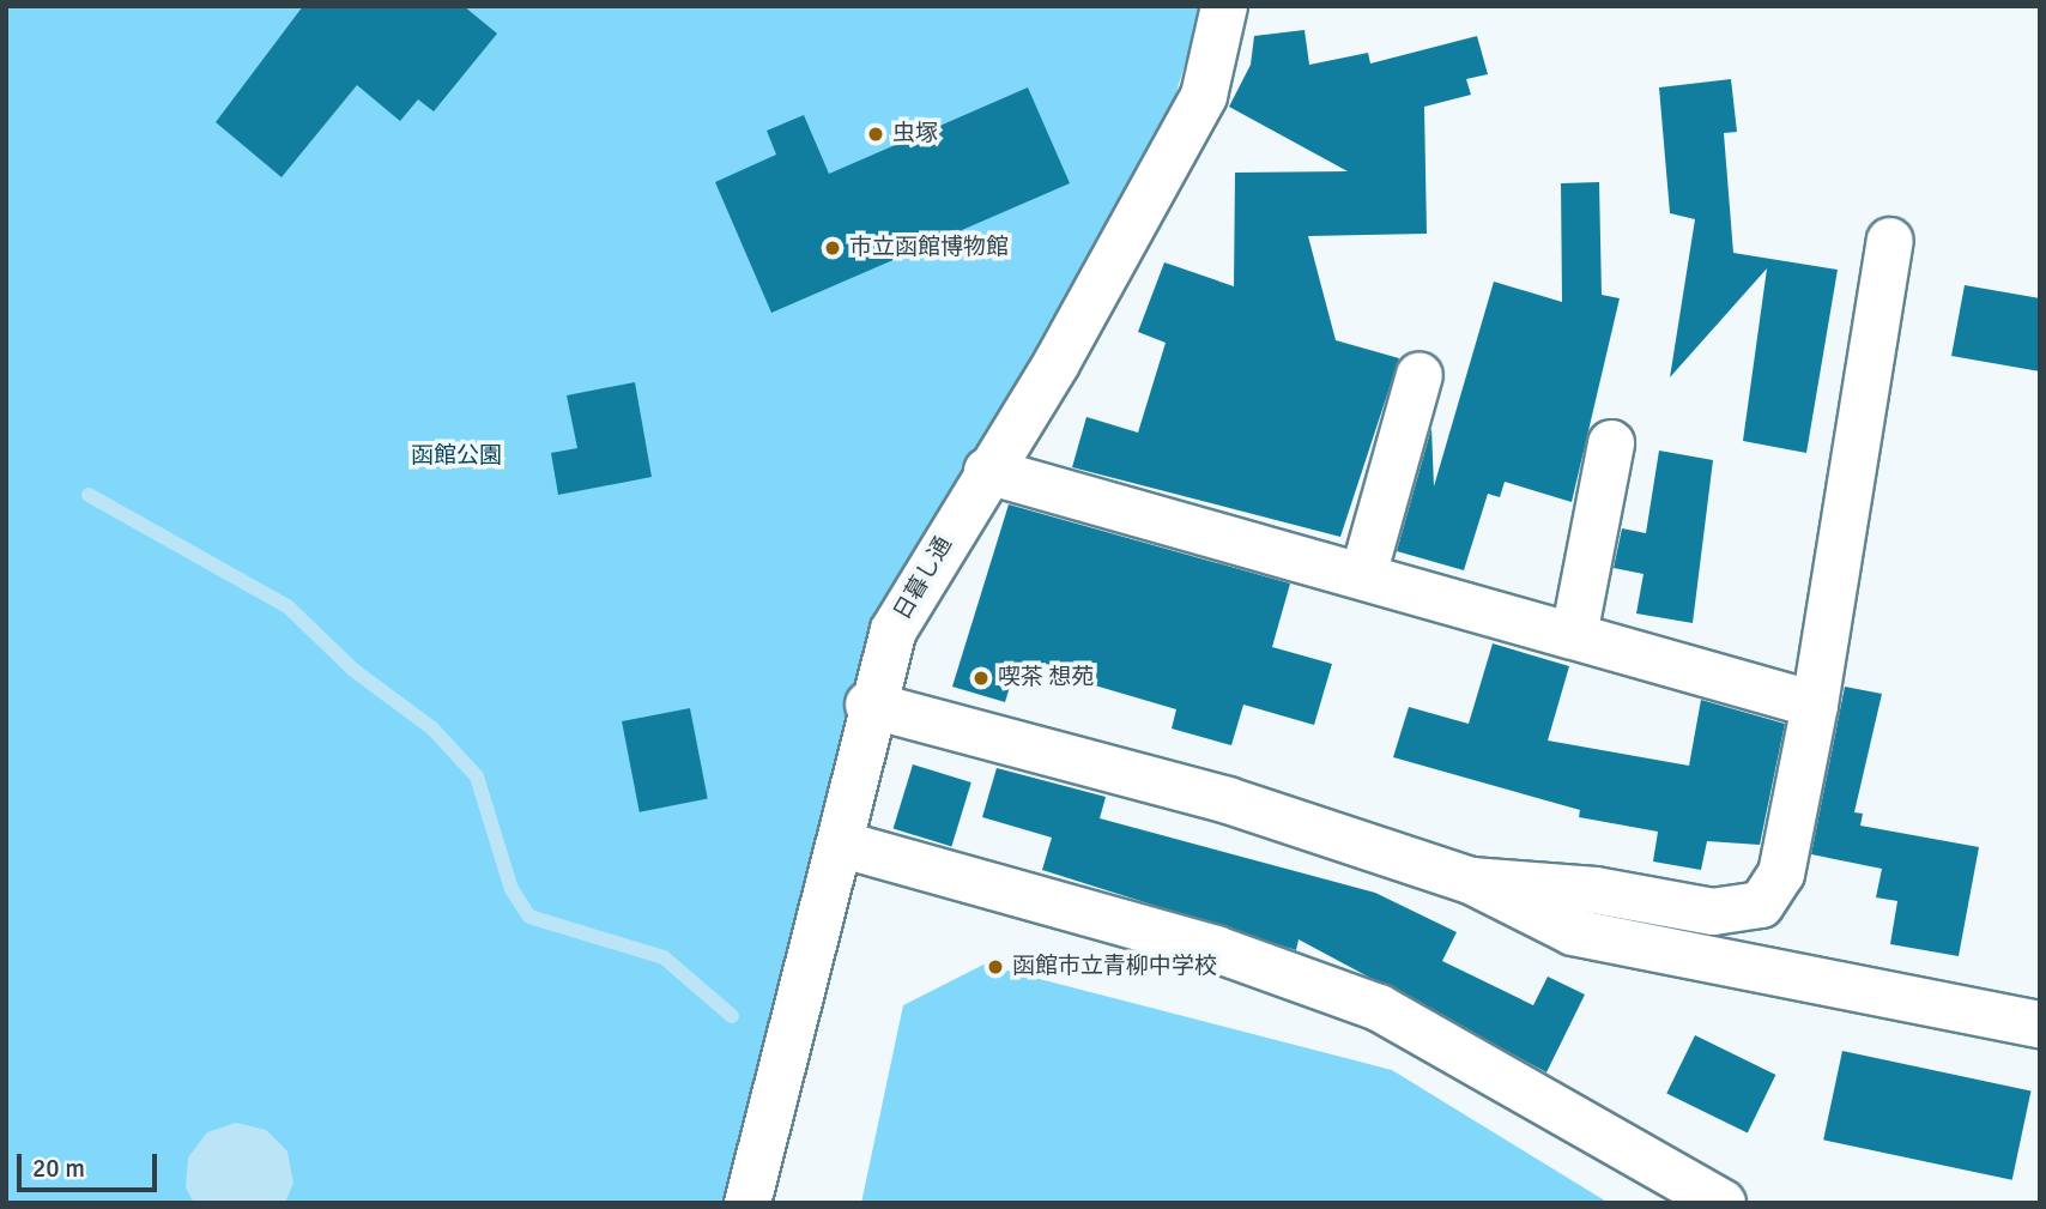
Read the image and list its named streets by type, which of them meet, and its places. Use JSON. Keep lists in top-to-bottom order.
{
  "streets": {
    "street": ["日暮し通"]
  },
  "parks": ["函館公園"],
  "places": [
    "虫塚",
    "市立函館博物館",
    "喫茶 想苑",
    "函館市立青柳中学校"
  ],
  "scale_bar": "20 m"
}
